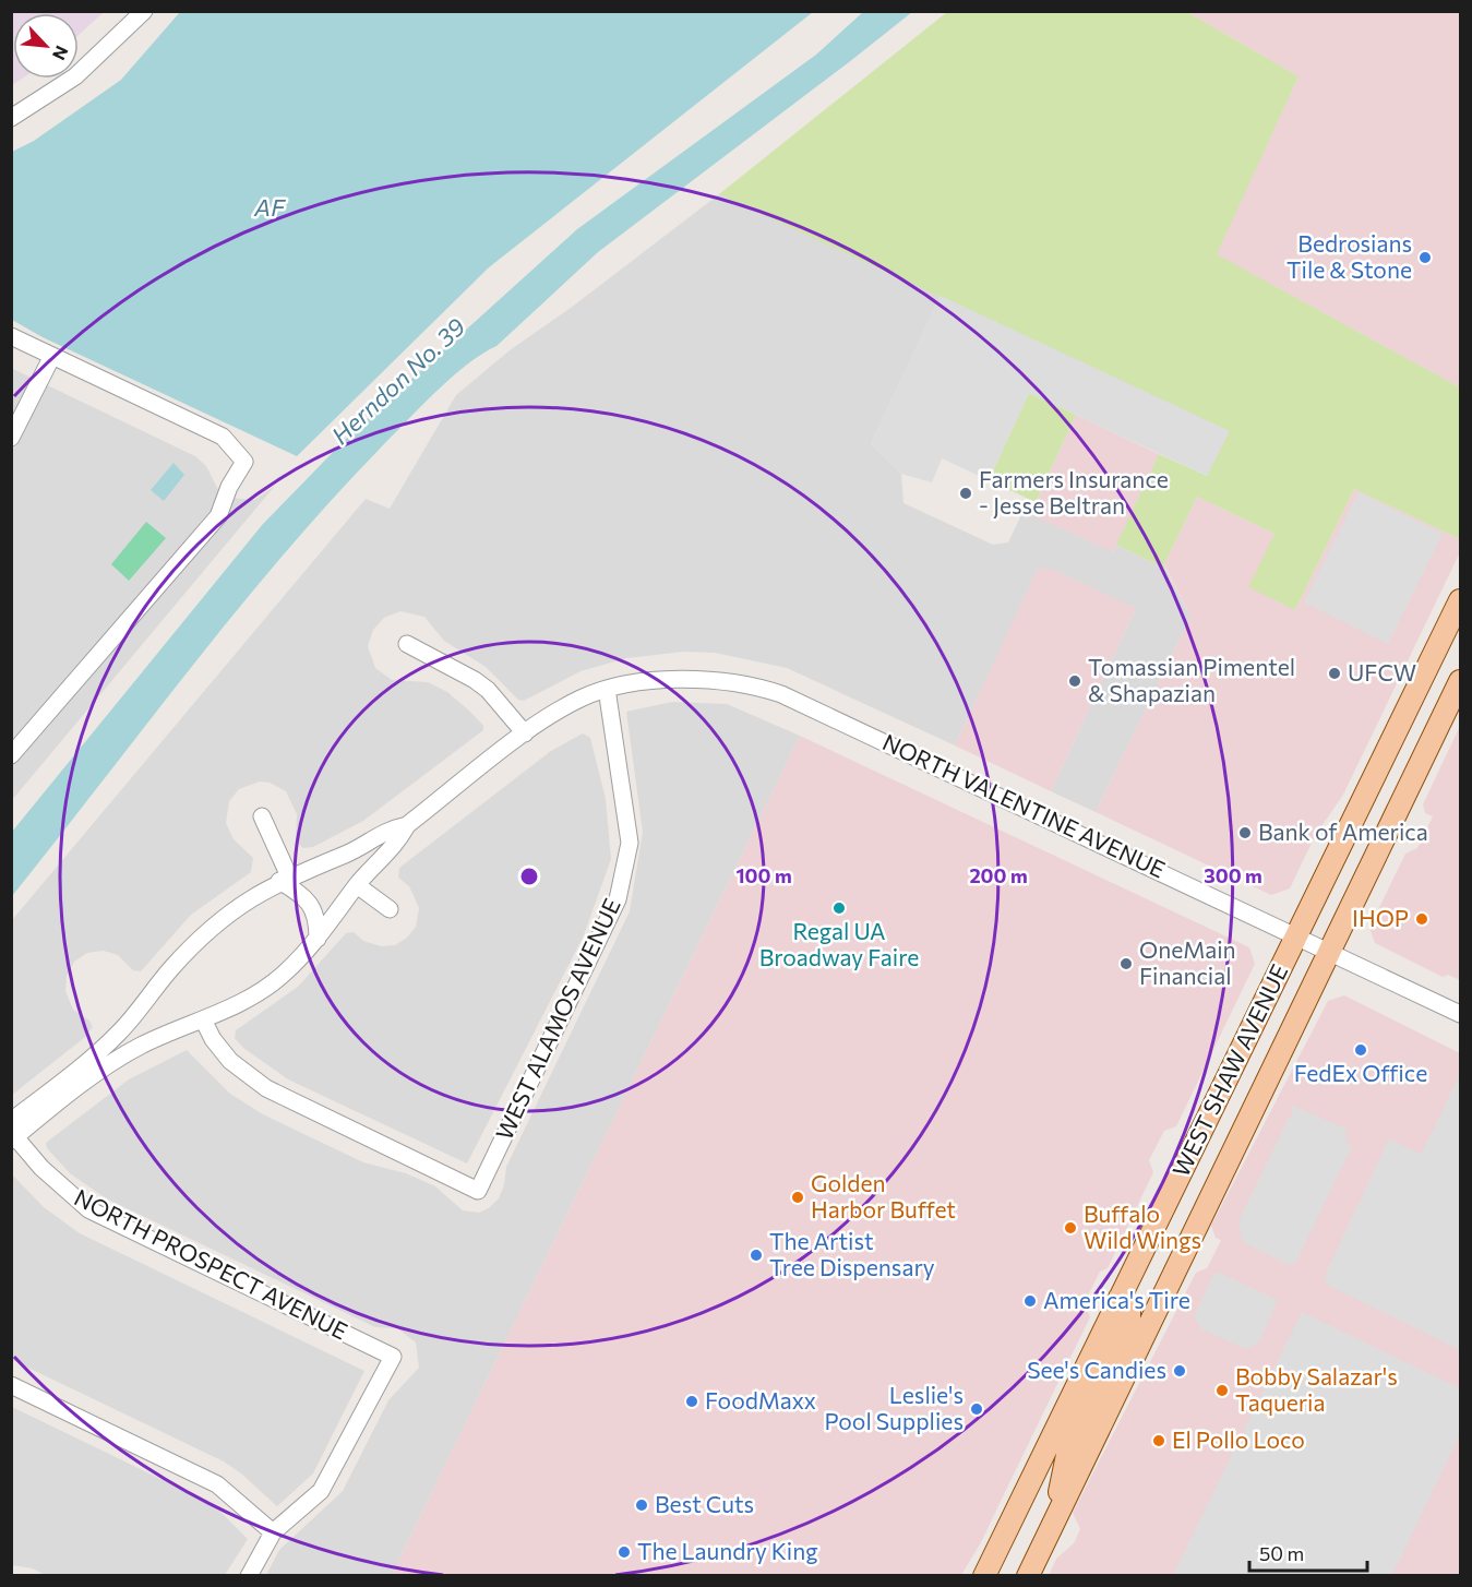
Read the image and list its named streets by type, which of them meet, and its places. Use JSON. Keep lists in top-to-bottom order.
{
  "streets": {
    "main road": ["WEST SHAW AVENUE"],
    "street": ["NORTH VALENTINE AVENUE", "WEST ALAMOS AVENUE", "NORTH PROSPECT AVENUE"]
  },
  "crossings": [
    ["NORTH VALENTINE AVENUE", "WEST ALAMOS AVENUE"],
    ["NORTH VALENTINE AVENUE", "WEST SHAW AVENUE"]
  ],
  "water": ["AF", "Herndon No. 39"],
  "places": [
    "Bedrosians Tile & Stone",
    "Farmers Insurance - Jesse Beltran",
    "UFCW",
    "Tomassian Pimentel & Shapazian",
    "Bank of America",
    "Regal UA Broadway Faire",
    "IHOP",
    "OneMain Financial",
    "FedEx Office",
    "Golden Harbor Buffet",
    "Buffalo Wild Wings",
    "The Artist Tree Dispensary",
    "America's Tire",
    "See's Candies",
    "Bobby Salazar's Taqueria",
    "FoodMaxx",
    "Leslie's Pool Supplies",
    "El Pollo Loco",
    "Best Cuts",
    "The Laundry King"
  ],
  "scale_bar": "50 m",
  "north": "bottom right",
  "rings": ["100 m", "200 m", "300 m"]
}
